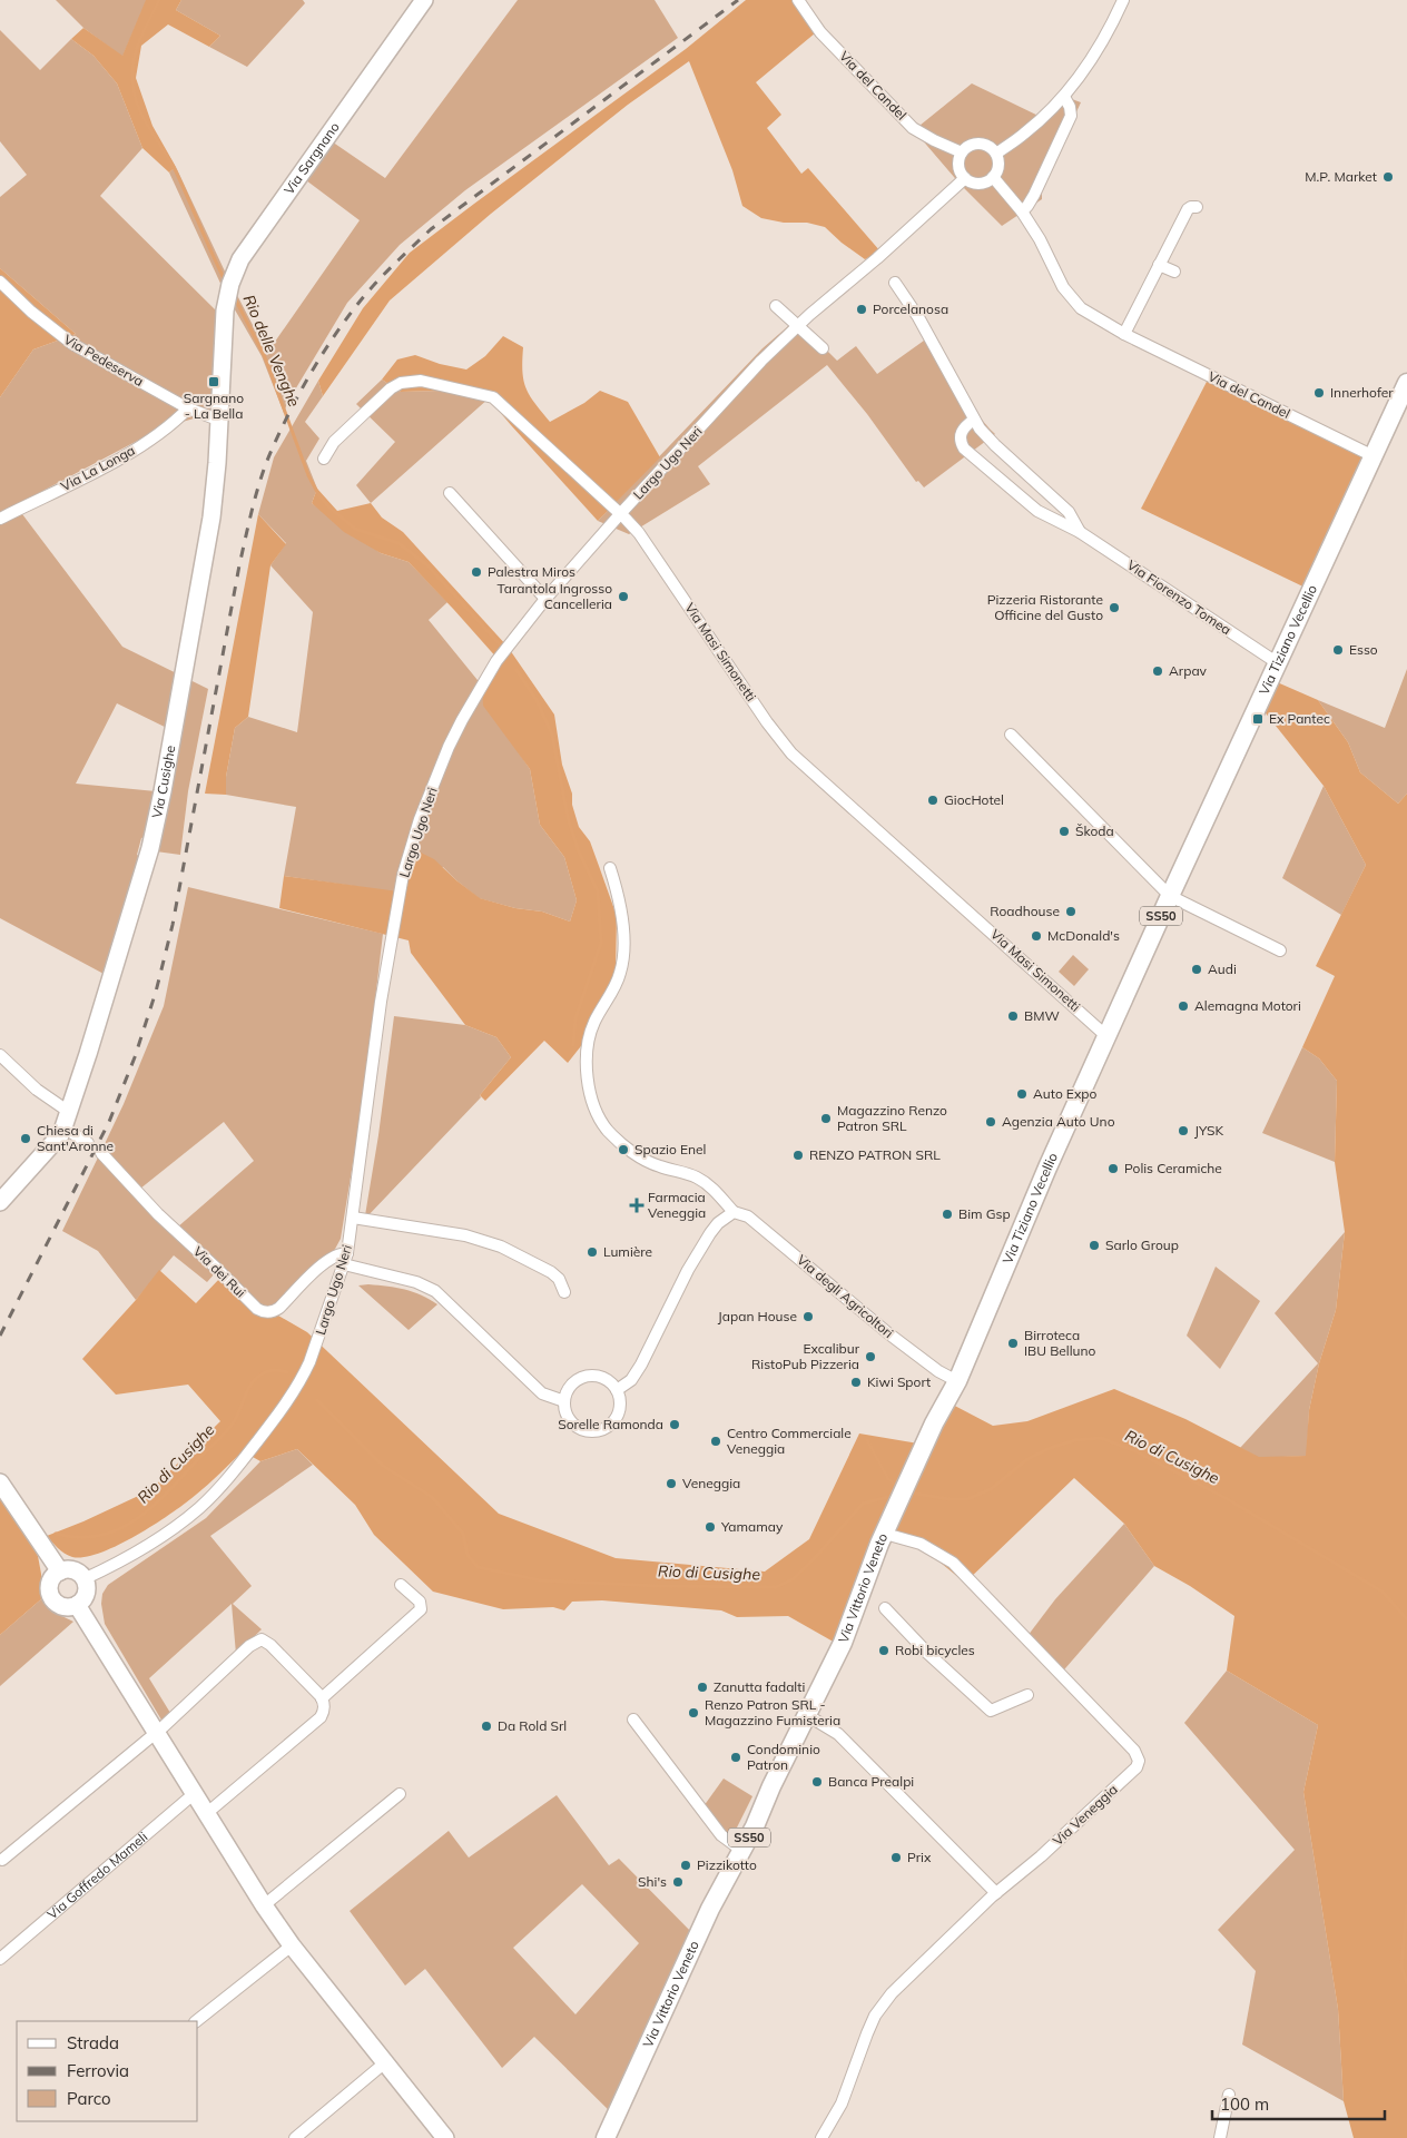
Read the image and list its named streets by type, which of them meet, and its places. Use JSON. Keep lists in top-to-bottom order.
{
  "streets": {
    "main road": ["Via Tiziano Vecellio", "SS50", "Via Vittorio Veneto"],
    "street": [
      "Via del Candel",
      "Via Sargnano",
      "Via Pedeserva",
      "Largo Ugo Neri",
      "Via La Longa",
      "Via Fiorenzo Tomea",
      "Via Masi Simonetti",
      "Via Cusighe",
      "Via dei Rui",
      "Via degli Agricoltori",
      "Via Veneggia",
      "Via Goffredo Mameli"
    ]
  },
  "crossings": [
    ["Via del Candel", "Largo Ugo Neri"],
    ["Via del Candel", "Via Tiziano Vecellio"],
    ["Via Sargnano", "Via Cusighe"],
    ["Via Pedeserva", "Via La Longa"],
    ["Via Pedeserva", "Via Cusighe"],
    ["Largo Ugo Neri", "Via Masi Simonetti"],
    ["Largo Ugo Neri", "Via dei Rui"],
    ["Via Fiorenzo Tomea", "Via Tiziano Vecellio"],
    ["Via Tiziano Vecellio", "Via Masi Simonetti"],
    ["Via Tiziano Vecellio", "Via degli Agricoltori"],
    ["Via Tiziano Vecellio", "Via Vittorio Veneto"],
    ["Via Tiziano Vecellio", "Via Veneggia"],
    ["Via Vittorio Veneto", "Via Veneggia"]
  ],
  "water": ["Rio delle Venghe", "Rio di Cusighe"],
  "places": {
    "other": [
      "M.P. Market",
      "Porcelanosa",
      "Innerhofer",
      "Palestra Miros",
      "Tarantola Ingrosso Cancelleria",
      "Pizzeria Ristorante Officine del Gusto",
      "Esso",
      "Arpav",
      "GiocHotel",
      "Škoda",
      "Roadhouse",
      "McDonald's",
      "Audi",
      "Alemagna Motori",
      "BMW",
      "Auto Expo",
      "Magazzino Renzo Patron SRL",
      "Agenzia Auto Uno",
      "JYSK",
      "Chiesa di Sant'Aronne",
      "Spazio Enel",
      "RENZO PATRON SRL",
      "Polis Ceramiche",
      "Bim Gsp",
      "Sarlo Group",
      "Lumière",
      "Japan House",
      "Birroteca IBU Belluno",
      "Excalibur RistoPub Pizzeria",
      "Kiwi Sport",
      "Sorelle Ramonda",
      "Centro Commerciale Veneggia",
      "Veneggia",
      "Yamamay",
      "Robi bicycles",
      "Zanutta fadalti",
      "Renzo Patron SRL - Magazzino Fumisteria",
      "Da Rold Srl",
      "Condominio Patron",
      "Banca Prealpi",
      "Prix",
      "Pizzikotto",
      "Shi's"
    ],
    "transit": ["Sargnano - La Bella", "Ex Pantec"],
    "health": ["Farmacia Veneggia"]
  },
  "legend": ["Strada", "Ferrovia", "Parco"],
  "scale_bar": "100 m"
}
